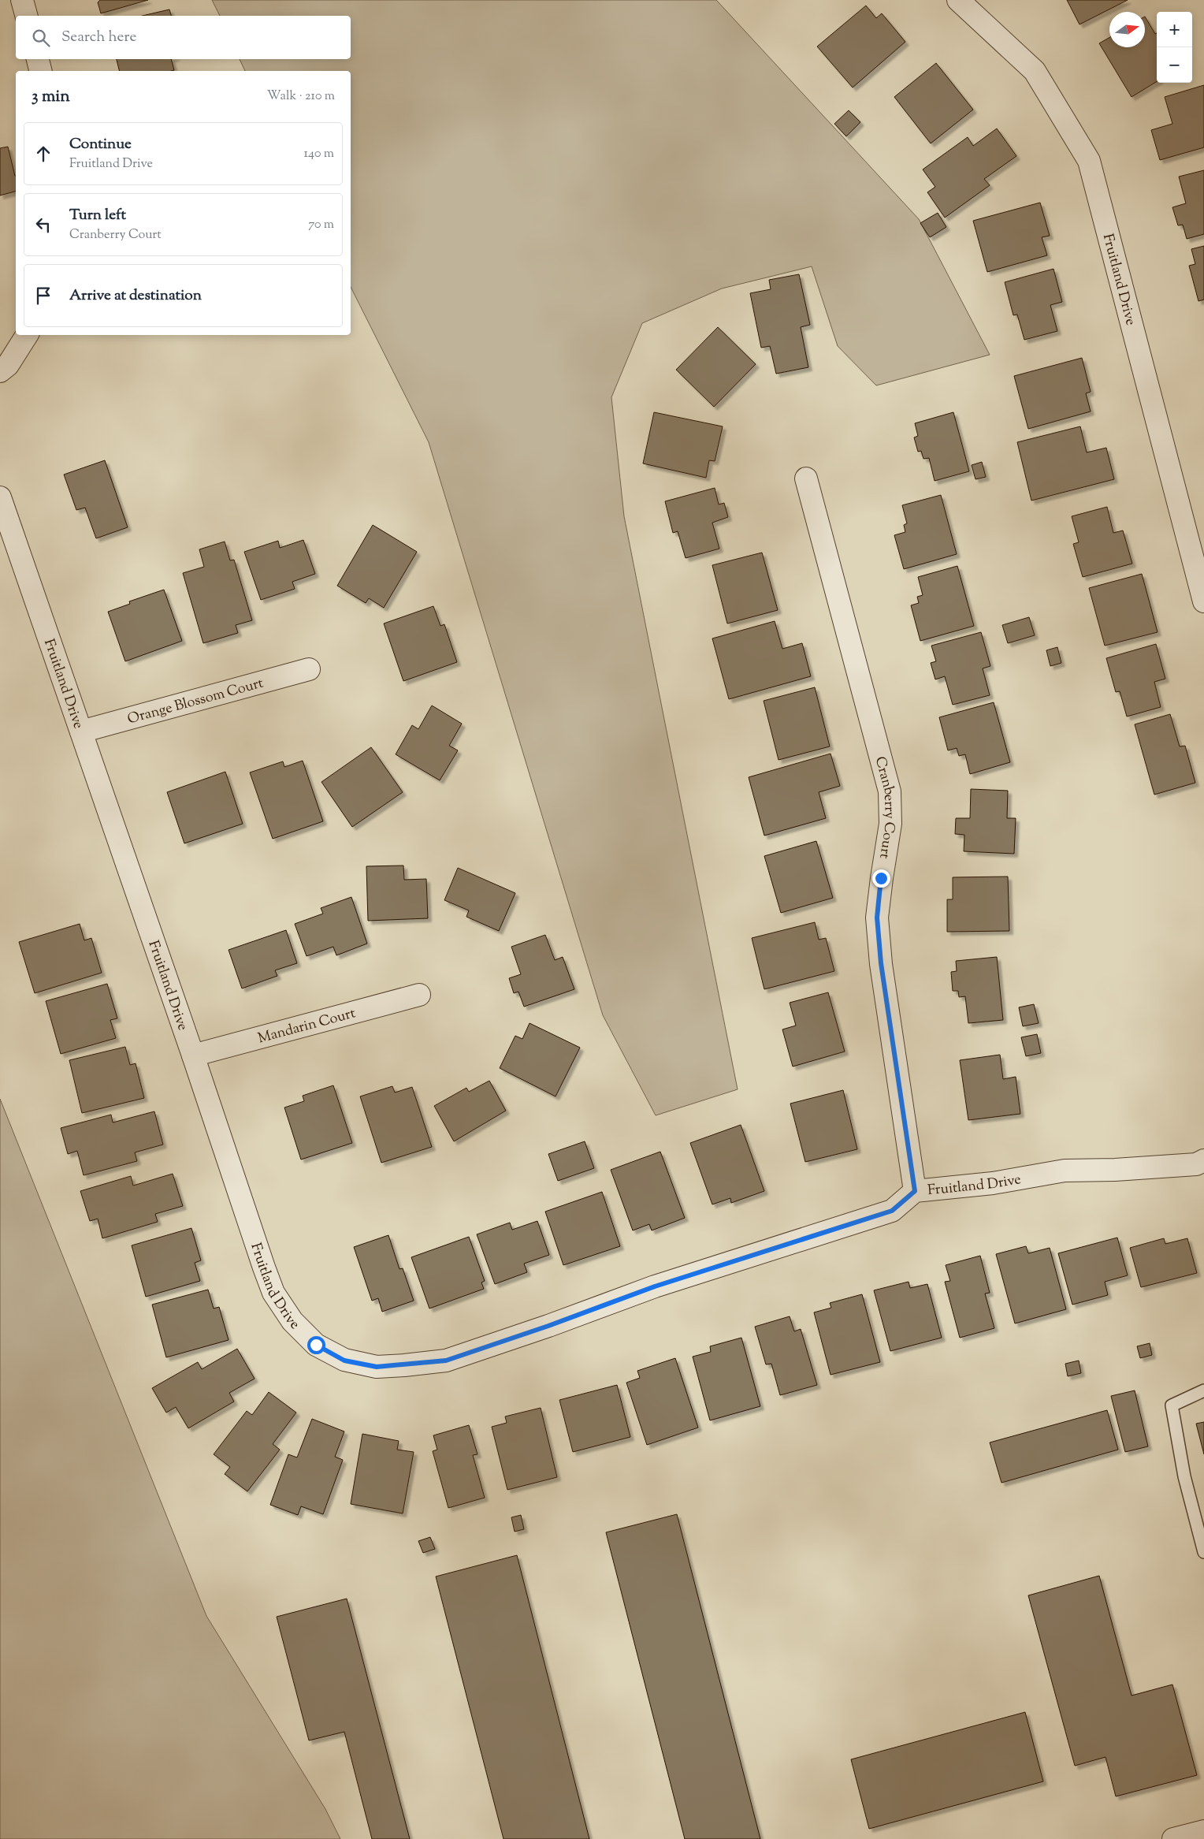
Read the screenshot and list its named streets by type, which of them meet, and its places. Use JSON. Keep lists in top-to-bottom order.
{
  "streets": {
    "street": [
      "Fruitland Drive",
      "Orange Blossom Court",
      "Cranberry Court",
      "Mandarin Court"
    ]
  },
  "crossings": [
    ["Fruitland Drive", "Orange Blossom Court"],
    ["Fruitland Drive", "Cranberry Court"],
    ["Fruitland Drive", "Mandarin Court"]
  ],
  "north": "right",
  "page": {
    "map_buttons": ["+", "−"],
    "search": "Search here",
    "heading": ["3 min", "Walk · 210 m"],
    "list": [
      ["Continue", "Fruitland Drive", "140 m"],
      ["Turn left", "Cranberry Court", "70 m"],
      "Arrive at destination"
    ]
  }
}
